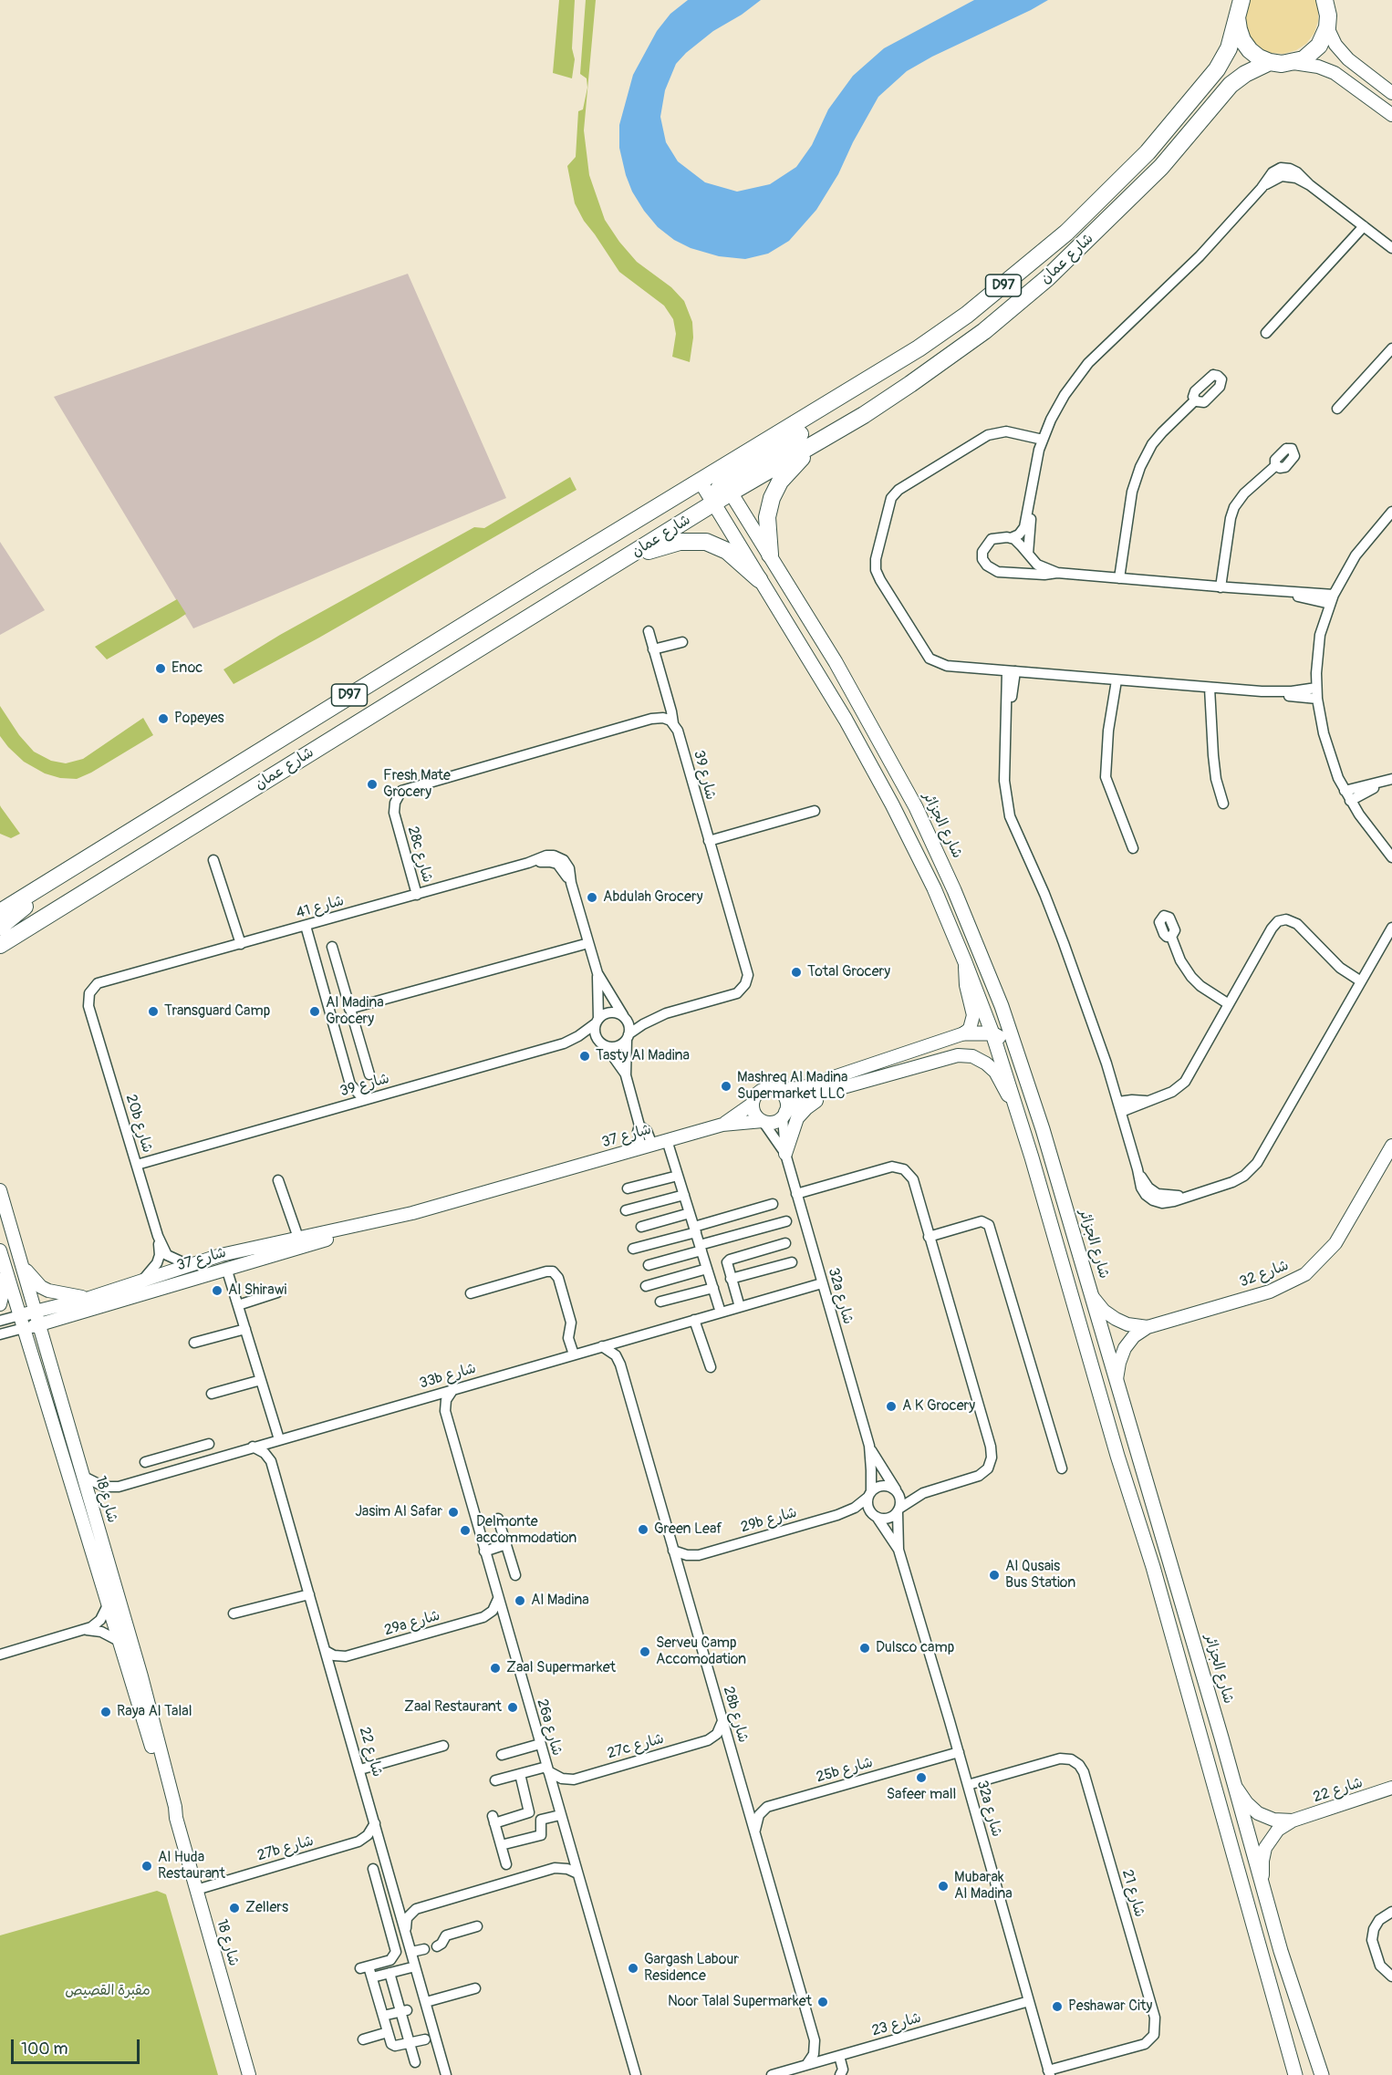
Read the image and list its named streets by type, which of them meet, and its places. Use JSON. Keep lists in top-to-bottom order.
{
  "streets": {
    "main road": ["شارع عمان", "D97", "شارع الجزائر"],
    "street": [
      "شارع 39",
      "28c شارع",
      "شارع 41",
      "20b شارع",
      "شارع 37",
      "شارع 32",
      "32a شارع",
      "33b شارع",
      "شارع 18",
      "29b شارع",
      "29a شارع",
      "28b شارع",
      "26a شارع",
      "27c شارع",
      "شارع 22",
      "25b شارع",
      "27b شارع",
      "شارع 21",
      "شارع 23"
    ]
  },
  "crossings": [
    ["شارع عمان", "شارع الجزائر"],
    ["شارع 39", "20b شارع"],
    ["شارع الجزائر", "شارع 32"],
    ["شارع الجزائر", "شارع 22"],
    ["28c شارع", "شارع 41"],
    ["شارع 41", "20b شارع"],
    ["20b شارع", "شارع 37"],
    ["شارع 37", "32a شارع"],
    ["شارع 37", "شارع 18"],
    ["32a شارع", "33b شارع"],
    ["32a شارع", "29b شارع"],
    ["32a شارع", "25b شارع"],
    ["32a شارع", "شارع 21"],
    ["32a شارع", "شارع 23"],
    ["33b شارع", "شارع 18"],
    ["33b شارع", "28b شارع"],
    ["33b شارع", "26a شارع"],
    ["33b شارع", "شارع 22"],
    ["شارع 18", "27b شارع"],
    ["29b شارع", "28b شارع"],
    ["29a شارع", "26a شارع"],
    ["29a شارع", "شارع 22"],
    ["28b شارع", "27c شارع"],
    ["28b شارع", "25b شارع"],
    ["28b شارع", "شارع 23"],
    ["26a شارع", "27c شارع"],
    ["شارع 22", "27b شارع"]
  ],
  "parks": ["مقبرة القصيص"],
  "places": [
    "Enoc",
    "Popeyes",
    "Fresh Mate Grocery",
    "Abdulah Grocery",
    "Total Grocery",
    "Transguard Camp",
    "Al Madina Grocery",
    "Tasty Al Madina",
    "Mashreq Al Madina Supermarket LLC",
    "Al Shirawi",
    "A K Grocery",
    "Jasim Al Safar",
    "Green Leaf",
    "Delmonte accommodation",
    "Al Qusais Bus Station",
    "Al Madina",
    "Dulsco camp",
    "Serveu Camp Accomodation",
    "Zaal Supermarket",
    "Zaal Restaurant",
    "Raya Al Talal",
    "Safeer mall",
    "Al Huda Restaurant",
    "Mubarak Al Madina",
    "Zellers",
    "Gargash Labour Residence",
    "Noor Talal Supermarket",
    "Peshawar City"
  ],
  "scale_bar": "100 m"
}
